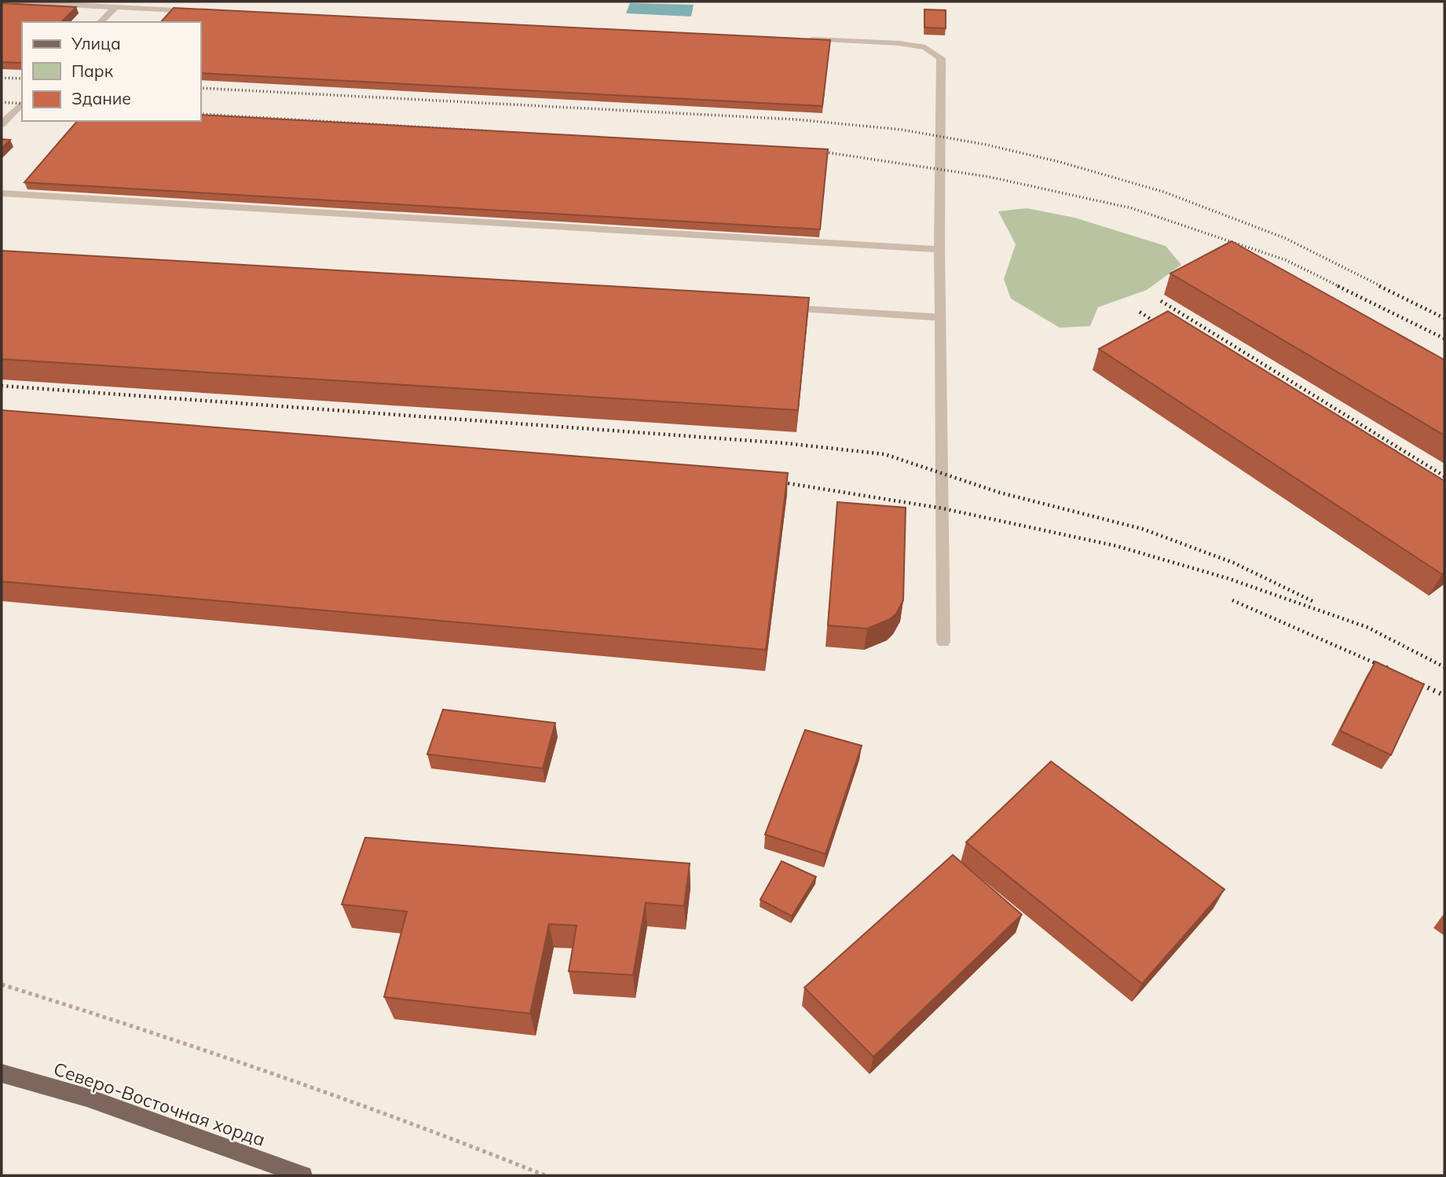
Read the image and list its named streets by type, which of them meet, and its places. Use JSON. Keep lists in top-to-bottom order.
{
  "streets": {
    "main road": ["Северо-Восточная хорда"]
  },
  "legend": ["Улица", "Парк", "Здание"]
}
